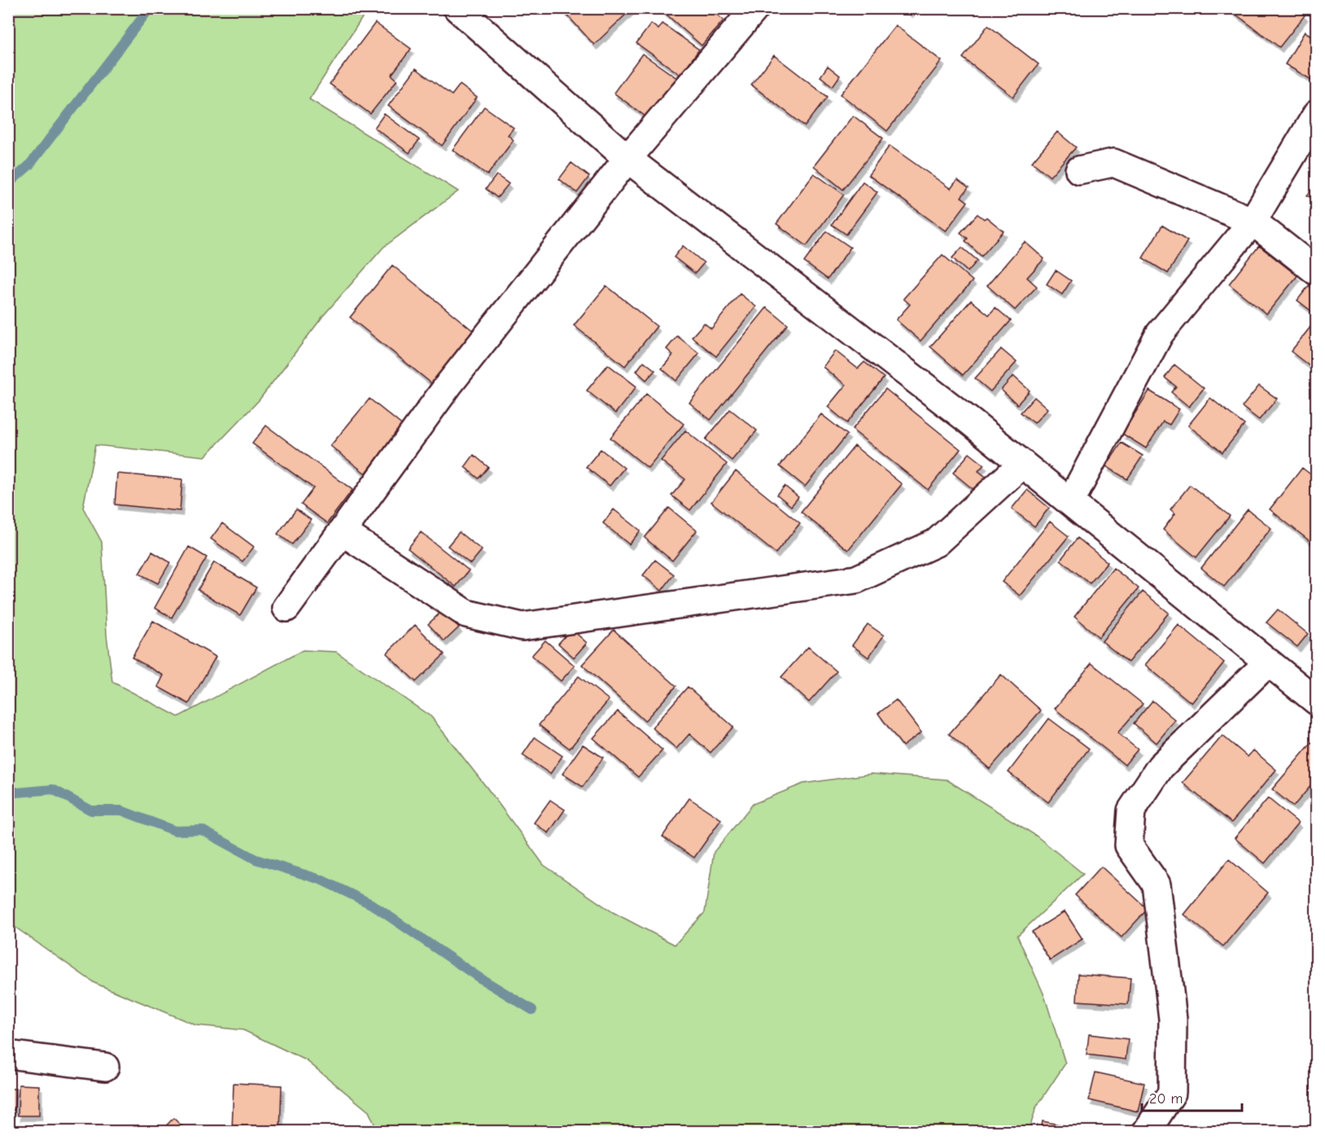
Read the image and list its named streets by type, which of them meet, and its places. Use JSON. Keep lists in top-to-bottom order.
{
  "scale_bar": "20 m"
}
